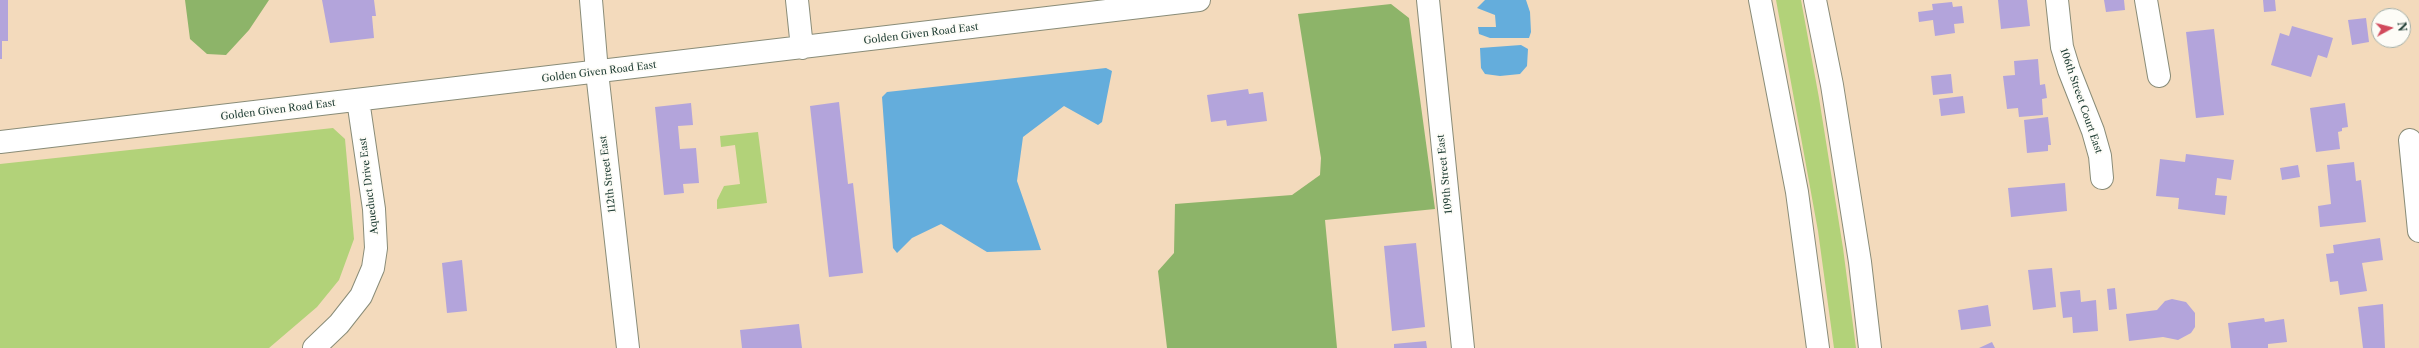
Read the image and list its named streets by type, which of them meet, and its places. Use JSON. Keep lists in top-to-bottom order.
{
  "streets": {
    "main road": [
      "Golden Given Road East",
      "106th Street Court East",
      "112th Street East",
      "109th Street East",
      "Aqueduct Drive East"
    ]
  },
  "crossings": [
    ["Golden Given Road East", "112th Street East"],
    ["Golden Given Road East", "Aqueduct Drive East"]
  ],
  "north": "right"
}
